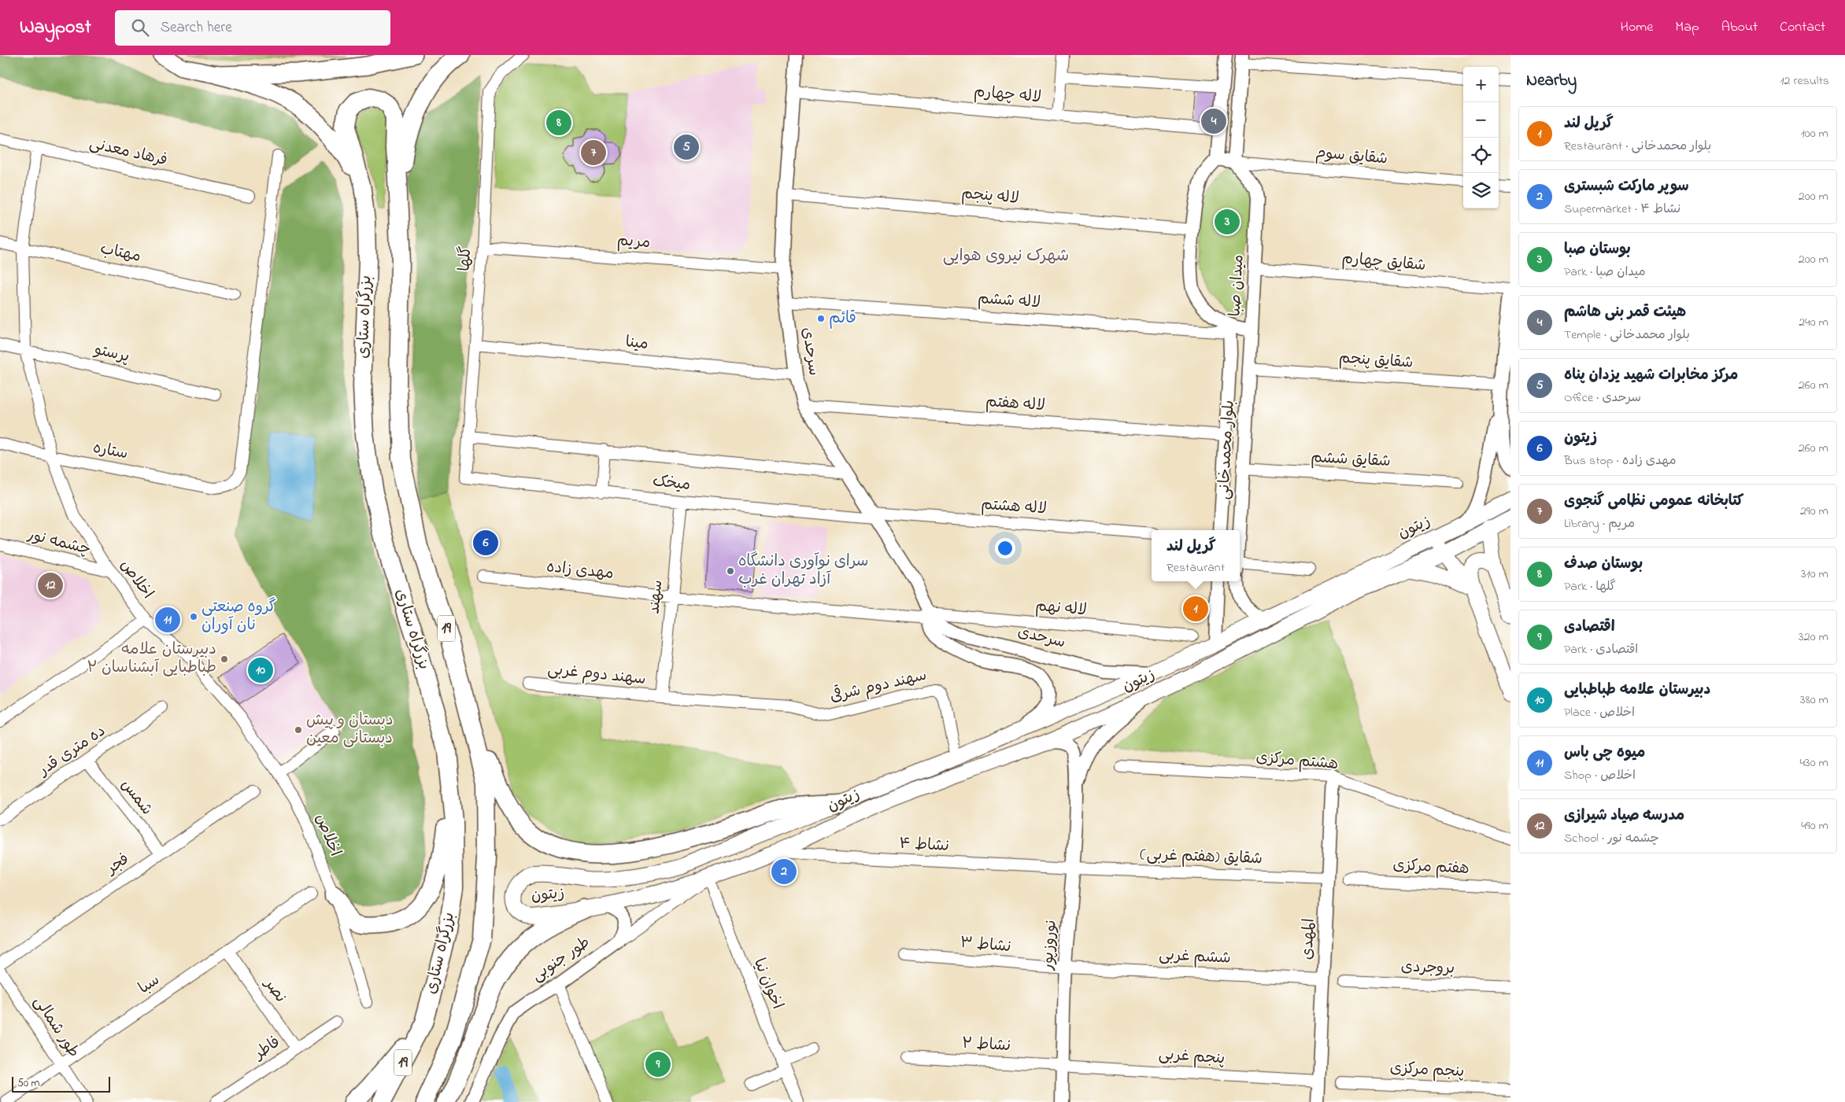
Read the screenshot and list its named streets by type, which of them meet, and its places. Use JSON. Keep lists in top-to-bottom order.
{
  "streets": {
    "highway": ["بزرگراه ستاری", "19"],
    "main road": ["زیتون"],
    "street": [
      "لاله چهارم",
      "فرهاد معدنی",
      "شقایق سوم",
      "لاله پنجم",
      "مریم",
      "مهتاب",
      "گلها",
      "شقایق چهارم",
      "میدان صبا",
      "لاله ششم",
      "مینا",
      "سرحدی",
      "پرستو",
      "شقایق پنجم",
      "لاله هفتم",
      "بلوار محمدخانی",
      "ستاره",
      "شقایق ششم",
      "میخک",
      "لاله هشتم",
      "چشمه نور",
      "مهدی زاده",
      "اخلاص",
      "سهند",
      "لاله نهم",
      "سهند دوم غربی",
      "سهند دوم شرقی",
      "ده متری قدر",
      "هشتم مرکزی",
      "شمس",
      "نشاط ۴",
      "شقایق (هفتم غربی)",
      "فجر",
      "هفتم مرکزی",
      "المهدی",
      "نوروزپور",
      "نشاط ۳",
      "ششم غربی",
      "طور جنوبی",
      "بروجردی",
      "اخوان نیا",
      "سبا",
      "نصر",
      "طور شمالی",
      "نشاط ۲",
      "فاطر",
      "پنجم غربی",
      "پنجم مرکزی"
    ]
  },
  "crossings": [
    ["لاله چهارم", "سرحدی"],
    ["فرهاد معدنی", "اخلاص"],
    ["شقایق سوم", "میدان صبا"],
    ["لاله پنجم", "میدان صبا"],
    ["لاله پنجم", "سرحدی"],
    ["مریم", "گلها"],
    ["مریم", "سرحدی"],
    ["مهتاب", "اخلاص"],
    ["گلها", "مینا"],
    ["گلها", "میخک"],
    ["شقایق چهارم", "میدان صبا"],
    ["میدان صبا", "لاله ششم"],
    ["میدان صبا", "بلوار محمدخانی"],
    ["لاله ششم", "سرحدی"],
    ["لاله ششم", "بلوار محمدخانی"],
    ["مینا", "سرحدی"],
    ["سرحدی", "لاله هفتم"],
    ["سرحدی", "میخک"],
    ["سرحدی", "لاله هشتم"],
    ["سرحدی", "زیتون"],
    ["سرحدی", "مهدی زاده"],
    ["سرحدی", "لاله نهم"],
    ["پرستو", "اخلاص"],
    ["شقایق پنجم", "بلوار محمدخانی"],
    ["لاله هفتم", "بلوار محمدخانی"],
    ["بلوار محمدخانی", "شقایق ششم"],
    ["ستاره", "اخلاص"],
    ["میخک", "لاله هشتم"],
    ["میخک", "سهند"],
    ["زیتون", "سهند دوم شرقی"],
    ["زیتون", "نشاط ۴"],
    ["زیتون", "نوروزپور"],
    ["زیتون", "طور جنوبی"],
    ["زیتون", "اخوان نیا"],
    ["چشمه نور", "اخلاص"],
    ["مهدی زاده", "سهند"],
    ["مهدی زاده", "لاله نهم"],
    ["سهند", "سهند دوم غربی"],
    ["سهند", "سهند دوم شرقی"],
    ["سهند دوم غربی", "سهند دوم شرقی"],
    ["ده متری قدر", "شمس"],
    ["هشتم مرکزی", "المهدی"],
    ["شمس", "فجر"],
    ["نشاط ۴", "شقایق (هفتم غربی)"],
    ["نشاط ۴", "نوروزپور"],
    ["شقایق (هفتم غربی)", "المهدی"],
    ["شقایق (هفتم غربی)", "نوروزپور"],
    ["المهدی", "ششم غربی"],
    ["المهدی", "پنجم غربی"],
    ["نوروزپور", "نشاط ۳"],
    ["نوروزپور", "ششم غربی"],
    ["نوروزپور", "نشاط ۲"],
    ["نوروزپور", "پنجم غربی"],
    ["نشاط ۳", "ششم غربی"],
    ["طور جنوبی", "اخوان نیا"],
    ["سبا", "نصر"],
    ["سبا", "طور شمالی"],
    ["نصر", "فاطر"],
    ["نشاط ۲", "پنجم غربی"]
  ],
  "districts": ["شهرک نیروی هوایی"],
  "places": [
    "قائم",
    "سرای نوآوری دانشگاه آزاد تهران غرب",
    "گروه صنعتی نان آوران",
    "دبیرستان علامه طباطبایی آبشناسان ۲",
    "دبستان و پیش دبستانی معین"
  ],
  "scale_bar": "50 m",
  "page": {
    "header": "Waypost",
    "search": "Search here",
    "nav": [
      "Home",
      "Map",
      "About",
      "Contact"
    ],
    "heading": ["Nearby", "12 results"],
    "map_buttons": ["+", "−"],
    "list": [
      {
        "mark": "1",
        "name": "گریل لند",
        "note": "Restaurant · بلوار محمدخانی",
        "value": "100 m"
      },
      {
        "mark": "2",
        "name": "سوپر مارکت شبستری",
        "note": "Supermarket · نشاط ۴",
        "value": "200 m"
      },
      {
        "mark": "3",
        "name": "بوستان صبا",
        "note": "Park · میدان صبا",
        "value": "200 m"
      },
      {
        "mark": "4",
        "name": "هیئت قمر بنی هاشم",
        "note": "Temple · بلوار محمدخانی",
        "value": "240 m"
      },
      {
        "mark": "5",
        "name": "مرکز مخابرات شهید یزدان پناه",
        "note": "Office · سرحدی",
        "value": "260 m"
      },
      {
        "mark": "6",
        "name": "زیتون",
        "note": "Bus stop · مهدی زاده",
        "value": "260 m"
      },
      {
        "mark": "7",
        "name": "کتابخانه عمومی نظامی گنجوی",
        "note": "Library · مریم",
        "value": "290 m"
      },
      {
        "mark": "8",
        "name": "بوستان صدف",
        "note": "Park · گلها",
        "value": "310 m"
      },
      {
        "mark": "9",
        "name": "اقتصادی",
        "note": "Park · اقتصادی",
        "value": "320 m"
      },
      {
        "mark": "10",
        "name": "دبیرستان علامه طباطبایی",
        "note": "Place · اخلاص",
        "value": "380 m"
      },
      {
        "mark": "11",
        "name": "میوه چی باس",
        "note": "Shop · اخلاص",
        "value": "430 m"
      },
      {
        "mark": "12",
        "name": "مدرسه صیاد شیرازی",
        "note": "School · چشمه نور",
        "value": "490 m"
      }
    ],
    "pins": [
      "4",
      "8",
      "5",
      "7",
      "3",
      "6",
      "12",
      "1",
      "11",
      "10",
      "2",
      "9"
    ],
    "popup": ["گریل لند", "Restaurant"],
    "scale": "50 m"
  }
}
